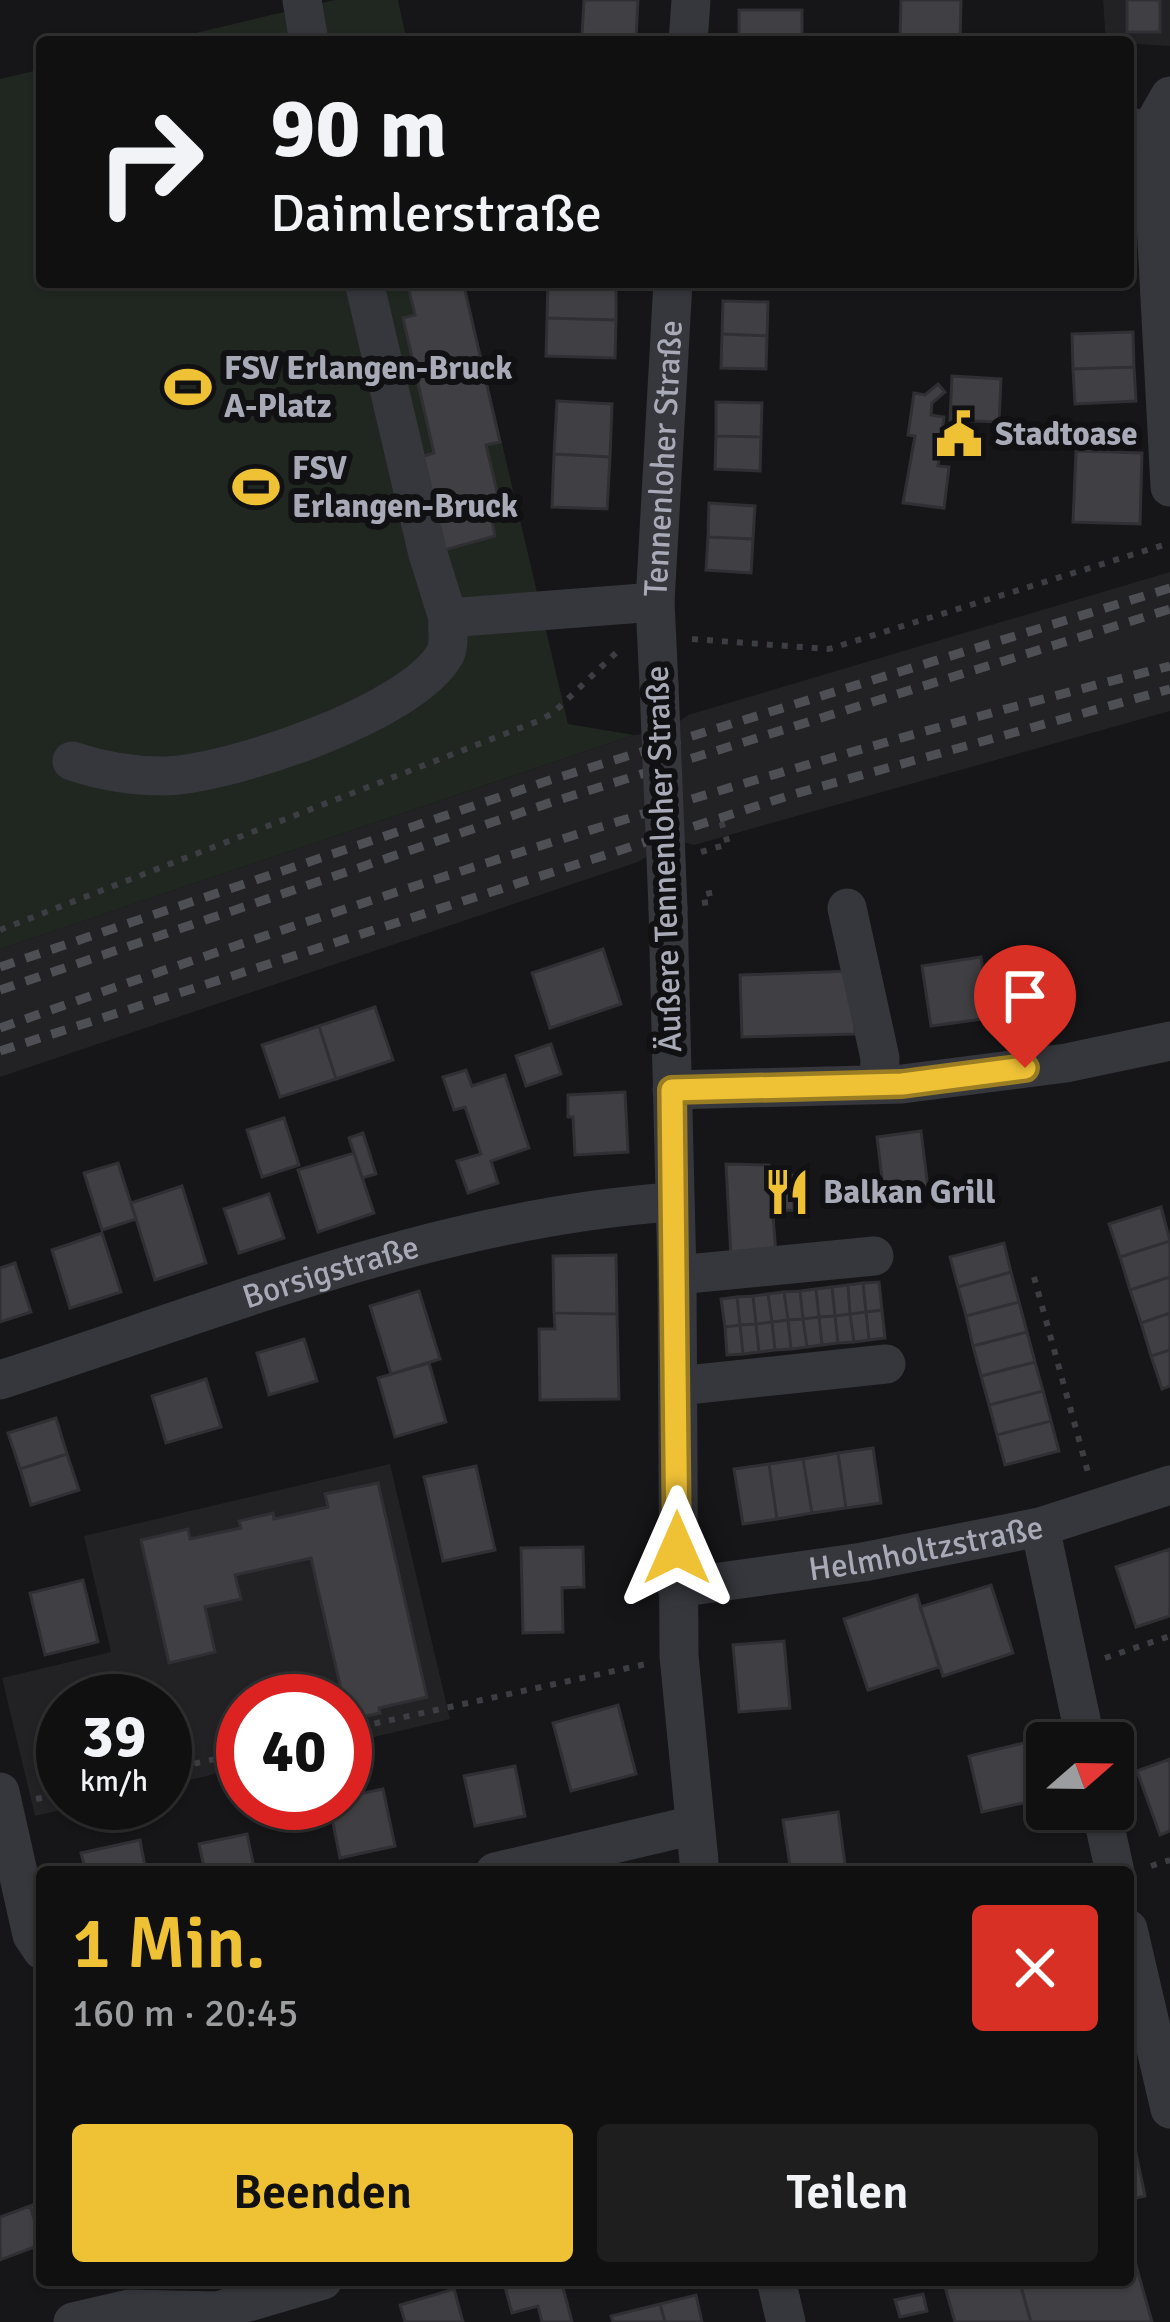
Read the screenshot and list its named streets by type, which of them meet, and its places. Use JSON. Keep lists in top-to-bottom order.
{
  "streets": {
    "street": [
      "Tennenloher Straße",
      "Äußere Tennenloher Straße",
      "Borsigstraße",
      "Helmholtzstraße"
    ]
  },
  "crossings": [
    ["Tennenloher Straße", "Äußere Tennenloher Straße"],
    ["Äußere Tennenloher Straße", "Borsigstraße"],
    ["Äußere Tennenloher Straße", "Helmholtzstraße"]
  ],
  "places": {
    "sports": ["FSV Erlangen-Bruck A-Platz", "FSV Erlangen-Bruck"],
    "public building": ["Stadtoase"],
    "restaurant": ["Balkan Grill"]
  },
  "north": "right",
  "page": {
    "turn": ["90 m", "Daimlerstraße"],
    "speed": "39 km/h",
    "limit": "40",
    "heading": ["1 Min.", "160 m · 20:45"],
    "buttons": ["Beenden", "Teilen"]
  }
}
